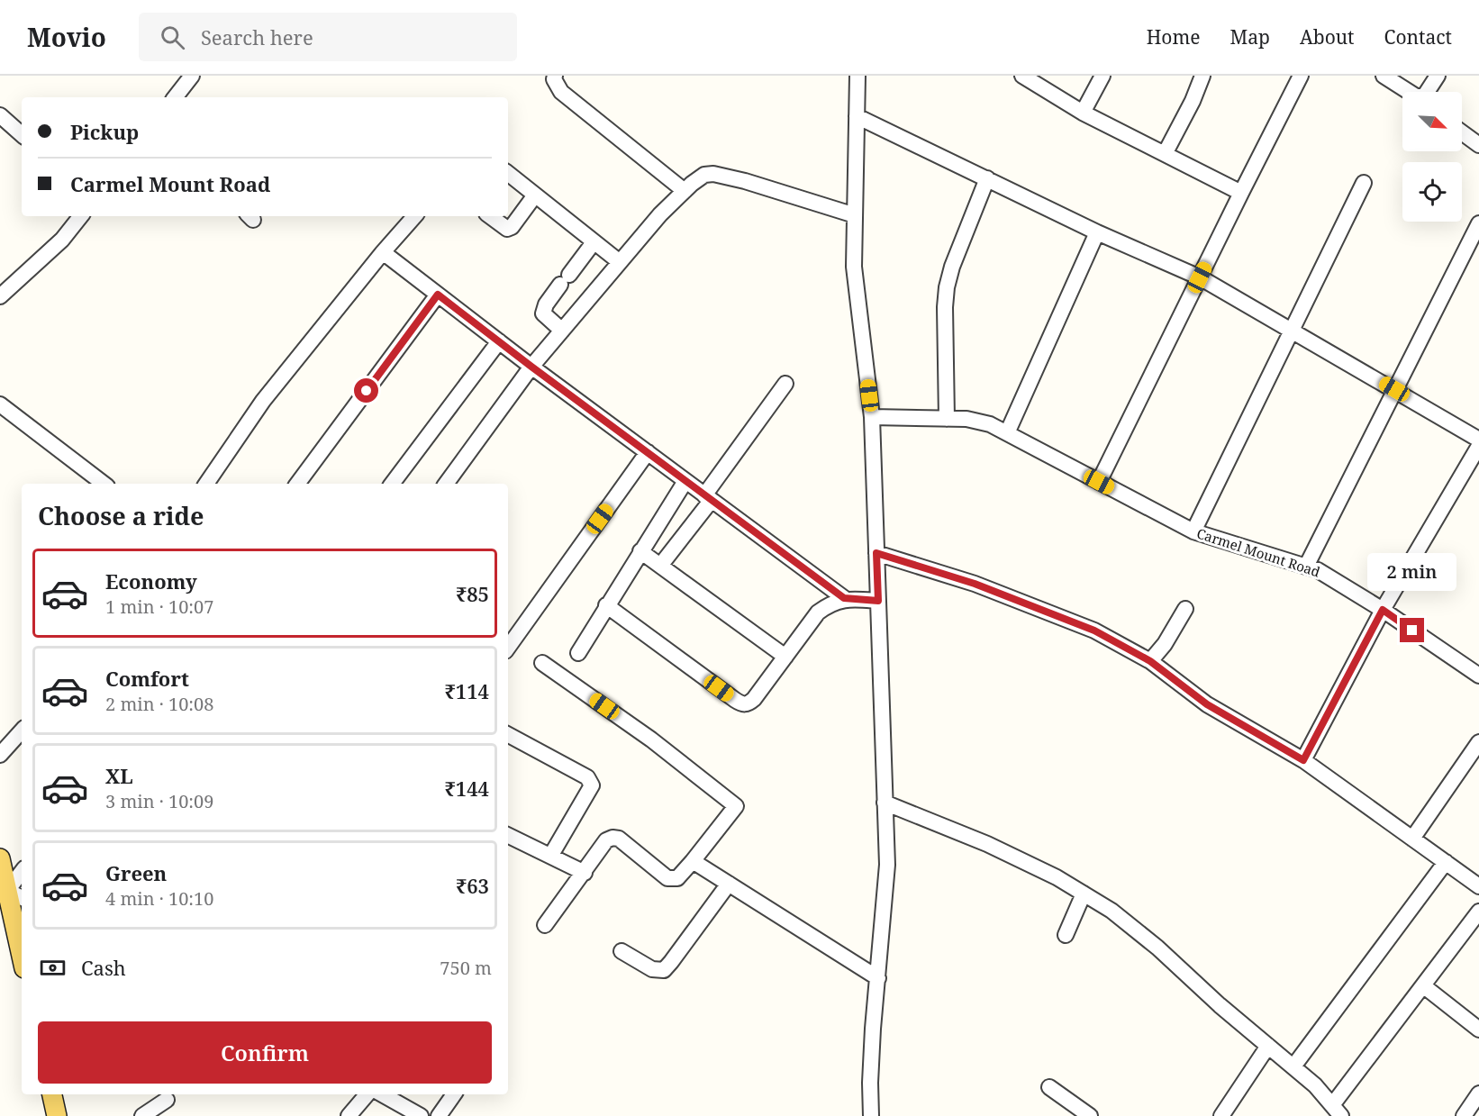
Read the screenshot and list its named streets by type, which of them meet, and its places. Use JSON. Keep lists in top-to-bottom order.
{
  "streets": {
    "street": ["Carmel Mount Road"]
  },
  "north": "bottom right",
  "page": {
    "header": "Movio",
    "search": "Search here",
    "nav": [
      "Home",
      "Map",
      "About",
      "Contact"
    ],
    "banner": ["Pickup", "Carmel Mount Road"],
    "heading": "Choose a ride",
    "list": [
      {
        "name": "Economy",
        "note": "1 min · 10:07",
        "value": "₹85"
      },
      {
        "name": "Comfort",
        "note": "2 min · 10:08",
        "value": "₹114"
      },
      {
        "name": "XL",
        "note": "3 min · 10:09",
        "value": "₹144"
      },
      {
        "name": "Green",
        "note": "4 min · 10:10",
        "value": "₹63"
      }
    ],
    "bubble": "2 min",
    "pay": ["Cash", "750 m"],
    "buttons": "Confirm"
  }
}
